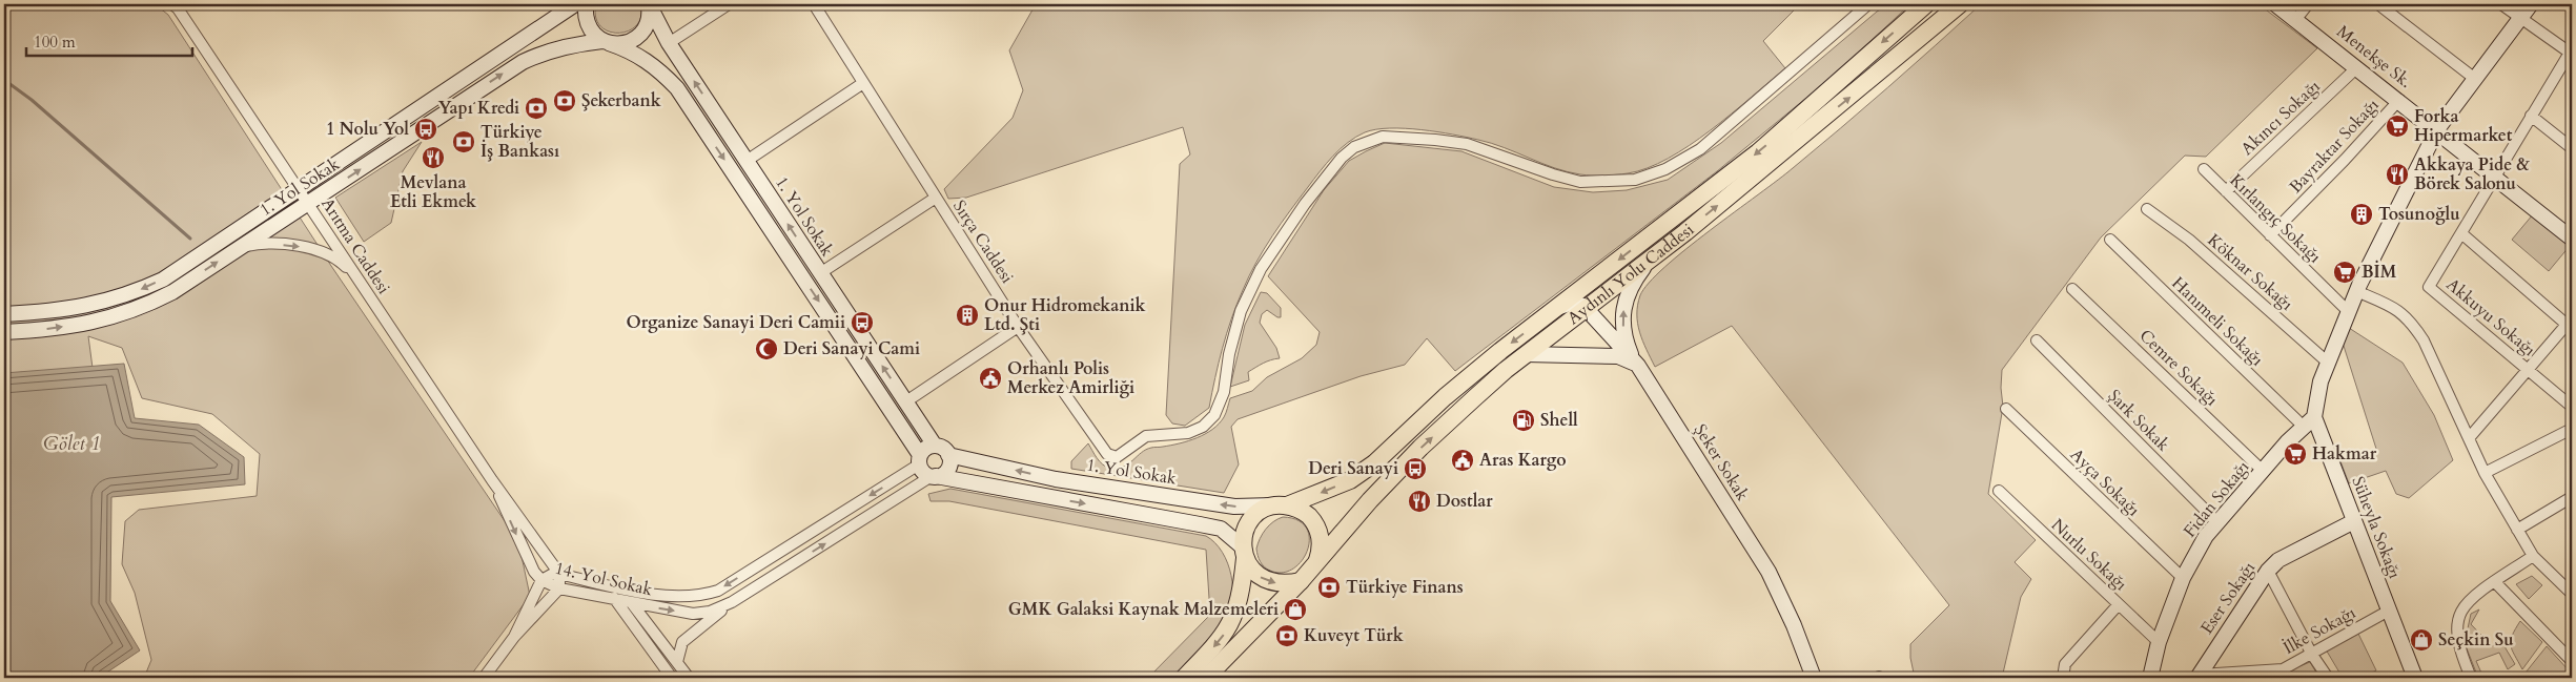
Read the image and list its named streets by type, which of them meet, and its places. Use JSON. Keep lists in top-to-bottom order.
{
  "streets": {
    "main road": [
      "Menekşe Sk.",
      "1. Yol Sokak",
      "Aydınlı Yolu Caddesi",
      "Şeker Sokak",
      "Fidan Sokağı",
      "Süheyla Sokağı",
      "Eser Sokağı"
    ],
    "street": [
      "Akıncı Sokağı",
      "Bayraktar Sokağı",
      "Kırlangıç Sokağı",
      "Sırça Caddesi",
      "Arıtma Caddesi",
      "Köknar Sokağı",
      "Akkuyu Sokağı",
      "Hanımeli Sokağı",
      "Cemre Sokağı",
      "Şark Sokak",
      "Ayça Sokağı",
      "Nurlu Sokağı",
      "14. Yol Sokak",
      "İlke Sokağı"
    ]
  },
  "crossings": [
    ["Menekşe Sk.", "Akıncı Sokağı"],
    ["Menekşe Sk.", "Bayraktar Sokağı"],
    ["Menekşe Sk.", "Akkuyu Sokağı"],
    ["Akıncı Sokağı", "Kırlangıç Sokağı"],
    ["Bayraktar Sokağı", "Kırlangıç Sokağı"],
    ["1. Yol Sokak", "Arıtma Caddesi"],
    ["1. Yol Sokak", "Aydınlı Yolu Caddesi"],
    ["1. Yol Sokak", "14. Yol Sokak"],
    ["Arıtma Caddesi", "14. Yol Sokak"],
    ["Aydınlı Yolu Caddesi", "Şeker Sokak"],
    ["Hanımeli Sokağı", "Fidan Sokağı"],
    ["Hanımeli Sokağı", "Süheyla Sokağı"],
    ["Cemre Sokağı", "Fidan Sokağı"],
    ["Şark Sokak", "Fidan Sokağı"],
    ["Ayça Sokağı", "Fidan Sokağı"],
    ["Fidan Sokağı", "Süheyla Sokağı"],
    ["Fidan Sokağı", "Nurlu Sokağı"],
    ["Süheyla Sokağı", "Eser Sokağı"],
    ["Süheyla Sokağı", "İlke Sokağı"],
    ["Eser Sokağı", "İlke Sokağı"]
  ],
  "water": ["Gölet 1"],
  "places": {
    "bank": [
      "Şekerbank",
      "Yapı Kredi",
      "Türkiye İş Bankası",
      "Türkiye Finans",
      "Kuveyt Türk"
    ],
    "supermarket": ["Forka Hipermarket", "BİM", "Hakmar"],
    "bus stop": ["1 Nolu Yol", "Organize Sanayi Deri Camii", "Deri Sanayi"],
    "restaurant": ["Mevlana Etli Ekmek", "Akkaya Pide & Börek Salonu", "Dostlar"],
    "building": ["Tosunoğlu", "Onur Hidromekanik Ltd. Şti"],
    "mosque": ["Deri Sanayi Cami"],
    "public building": ["Orhanlı Polis Merkez Amirliği", "Aras Kargo"],
    "fuel station": ["Shell"],
    "shop": ["GMK Galaksi Kaynak Malzemeleri", "Seçkin Su"]
  },
  "scale_bar": "100 m"
}
